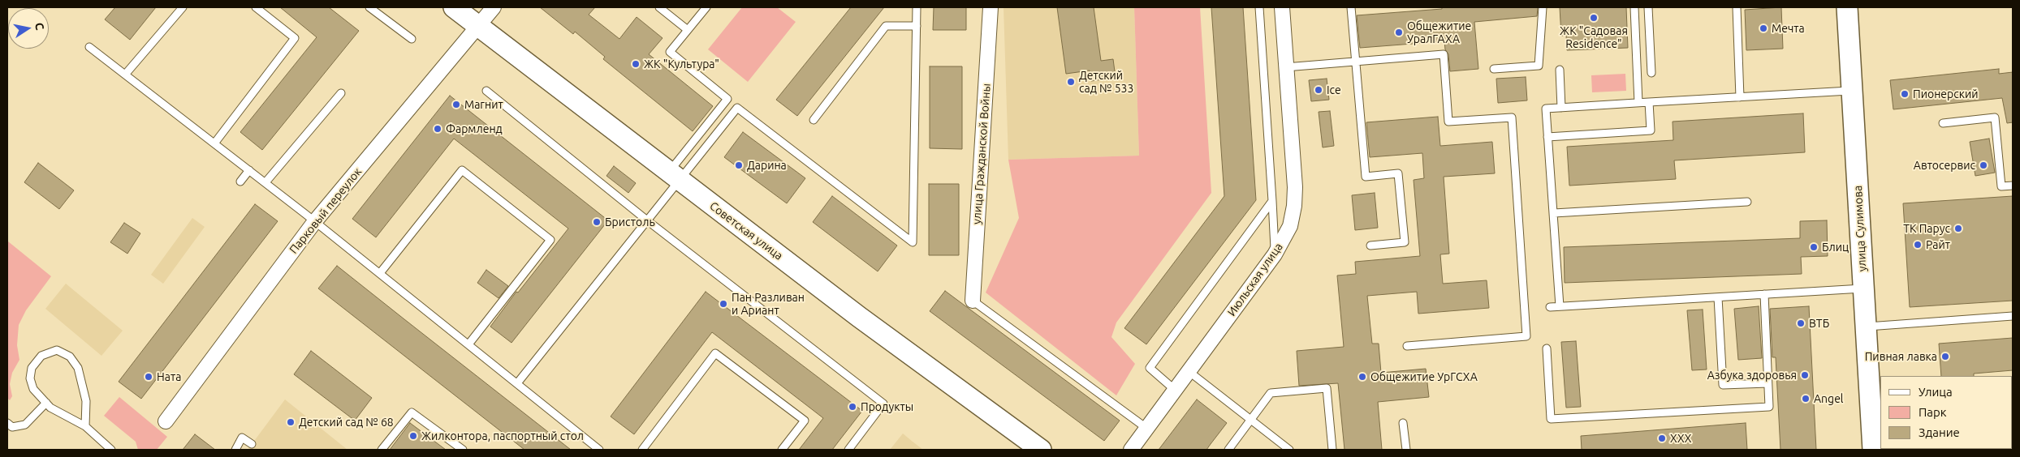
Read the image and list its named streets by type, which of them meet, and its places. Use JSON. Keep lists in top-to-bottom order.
{
  "streets": {
    "street": [
      "улица Гражданской Войны",
      "Парковый переулок",
      "улица Сулимова",
      "Советская улица",
      "Июльская улица"
    ]
  },
  "crossings": [
    ["Парковый переулок", "Советская улица"]
  ],
  "places": [
    "ЖК \"Садовая Residence\"",
    "Мечта",
    "Общежитие УралГАХА",
    "ЖК \"Культура\"",
    "Детский сад № 533",
    "Ice",
    "Пионерский",
    "Магнит",
    "Фармленд",
    "Дарина",
    "Автосервис",
    "Бристоль",
    "ТК Парус",
    "Райт",
    "Блиц",
    "Пан Разливан и Ариант",
    "ВТБ",
    "Пивная лавка",
    "Азбука здоровья",
    "Ната",
    "Общежитие УрГСХА",
    "Angel",
    "Продукты",
    "Детский сад № 68",
    "Жилконтора, паспортный стол",
    "XXX"
  ],
  "legend": ["Улица", "Парк", "Здание"],
  "north": "right"
}
